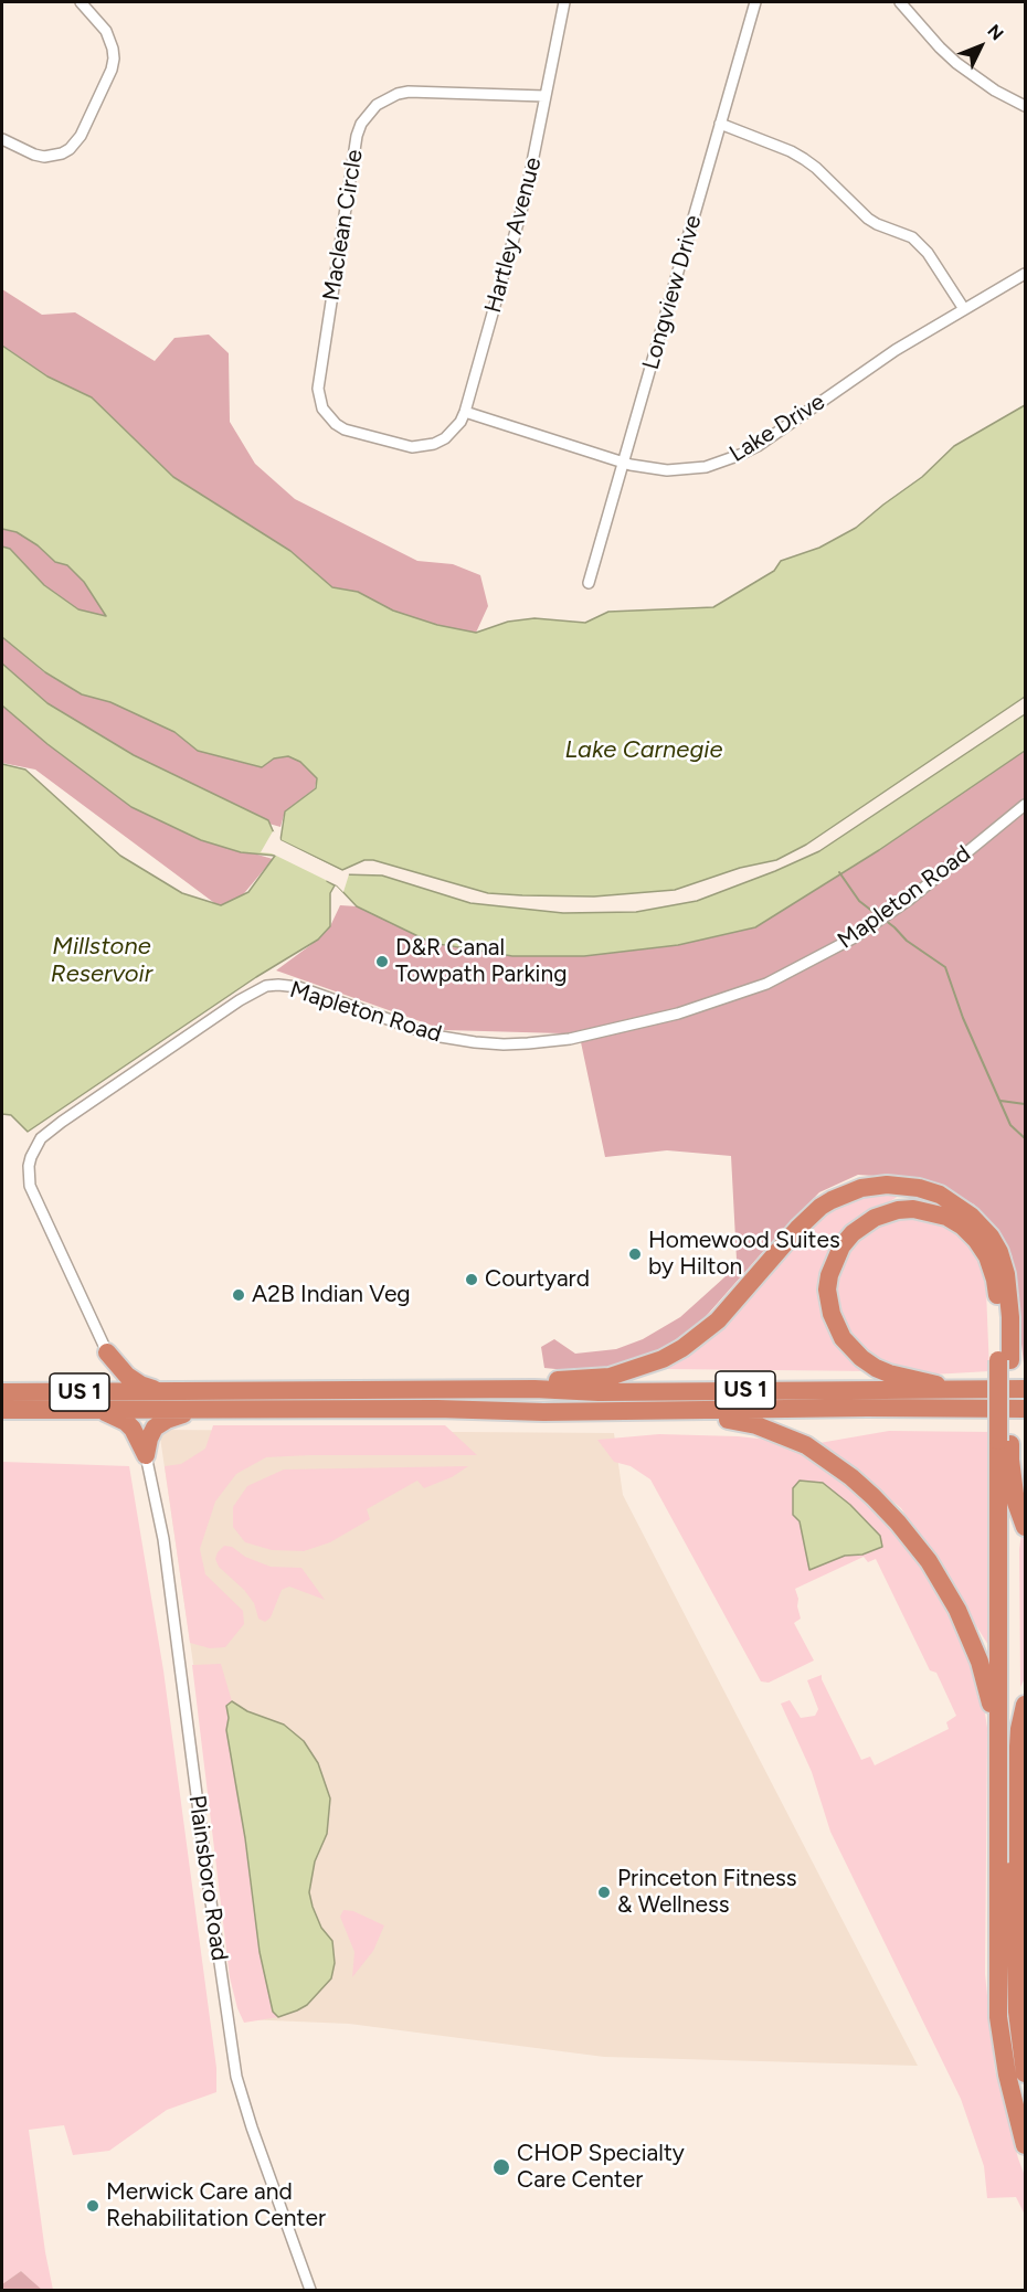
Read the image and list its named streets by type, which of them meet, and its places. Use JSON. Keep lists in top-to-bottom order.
{
  "streets": {
    "highway": ["US 1"],
    "street": [
      "Maclean Circle",
      "Hartley Avenue",
      "Longview Drive",
      "Lake Drive",
      "Mapleton Road",
      "Plainsboro Road"
    ]
  },
  "crossings": [
    ["Maclean Circle", "Hartley Avenue"],
    ["Hartley Avenue", "Lake Drive"],
    ["Longview Drive", "Lake Drive"]
  ],
  "water": ["Lake Carnegie", "Millstone Reservoir"],
  "places": [
    "D&R Canal Towpath Parking",
    "Homewood Suites by Hilton",
    "Courtyard",
    "A2B Indian Veg",
    "Princeton Fitness & Wellness",
    "CHOP Specialty Care Center",
    "Merwick Care and Rehabilitation Center"
  ],
  "north": "top right"
}
